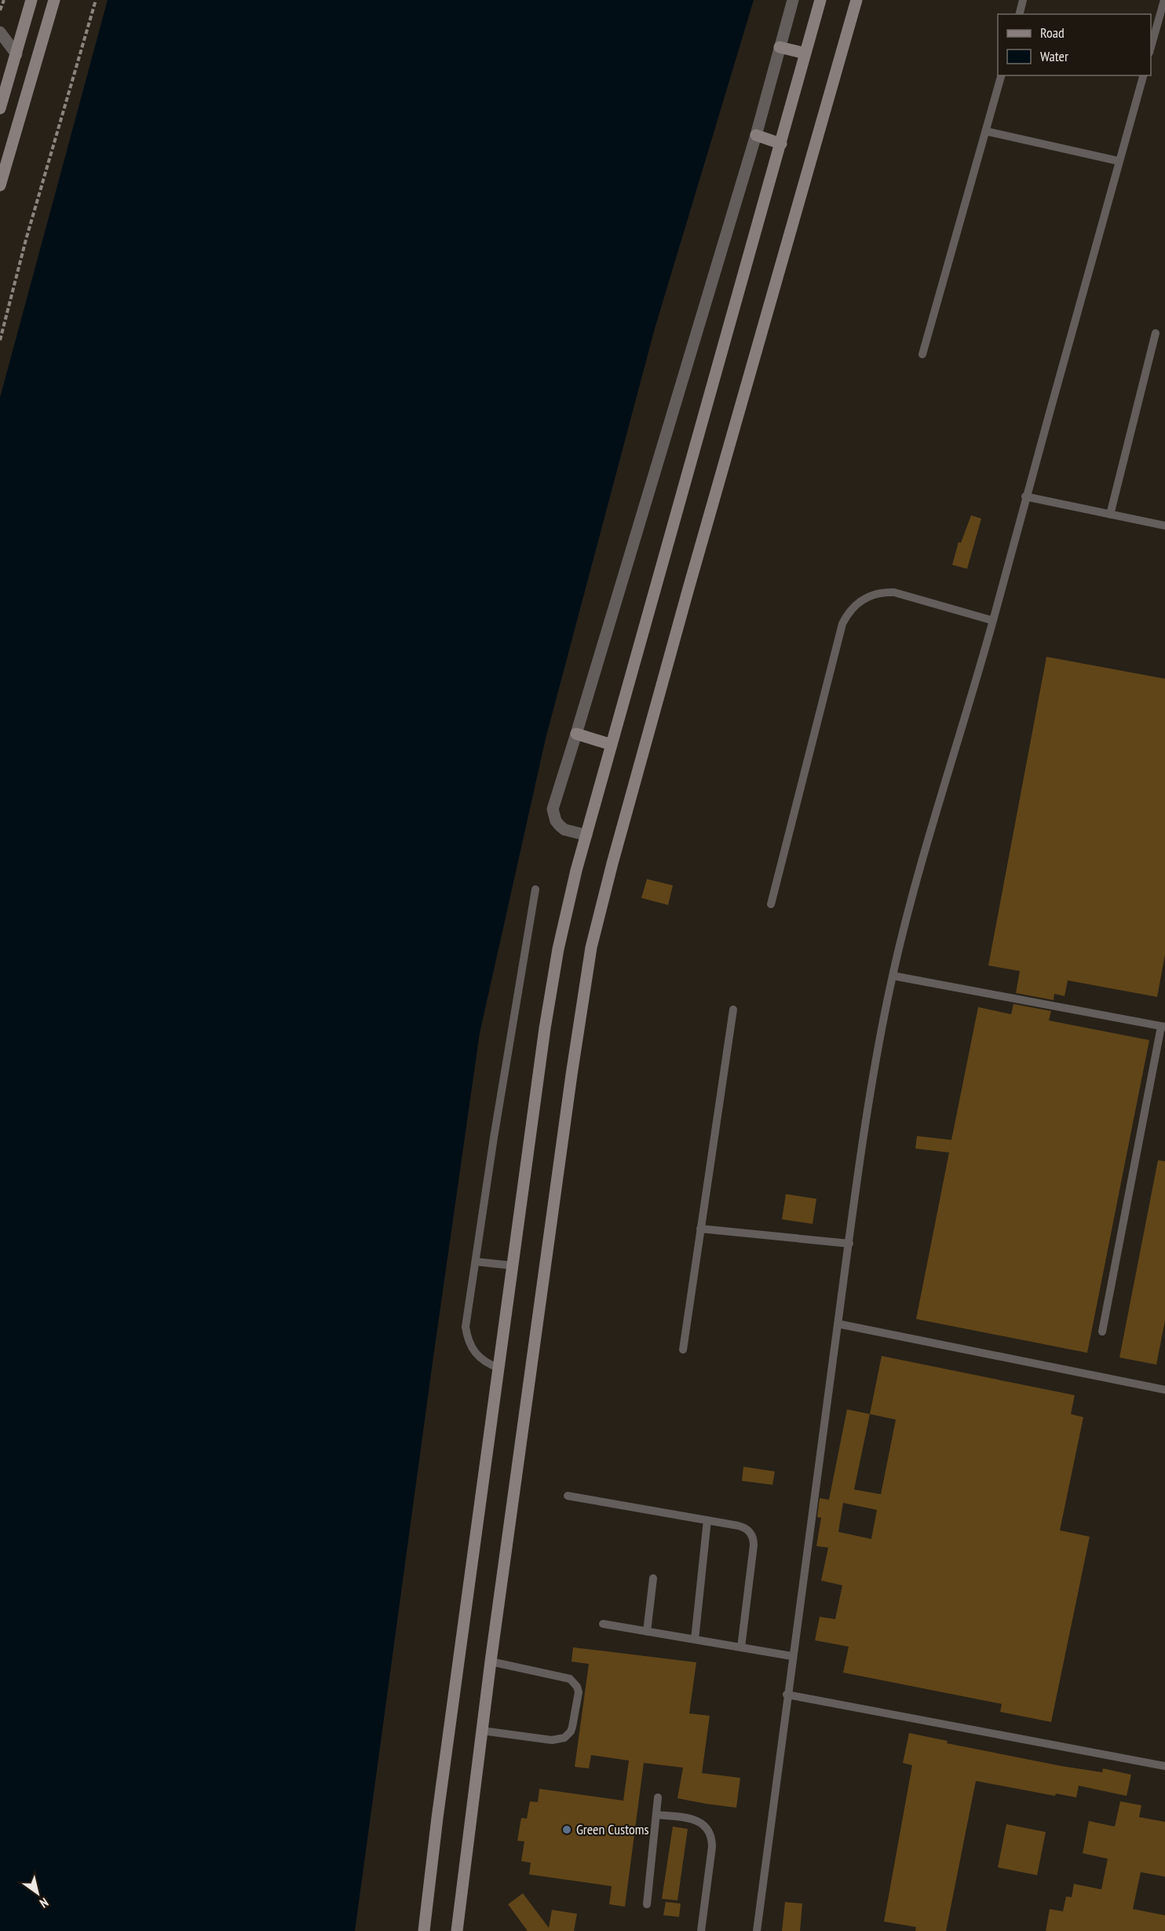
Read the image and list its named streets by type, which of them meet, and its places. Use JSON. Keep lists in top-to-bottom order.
{
  "places": ["Green Customs"],
  "legend": ["Road", "Water"],
  "north": "bottom right"
}
